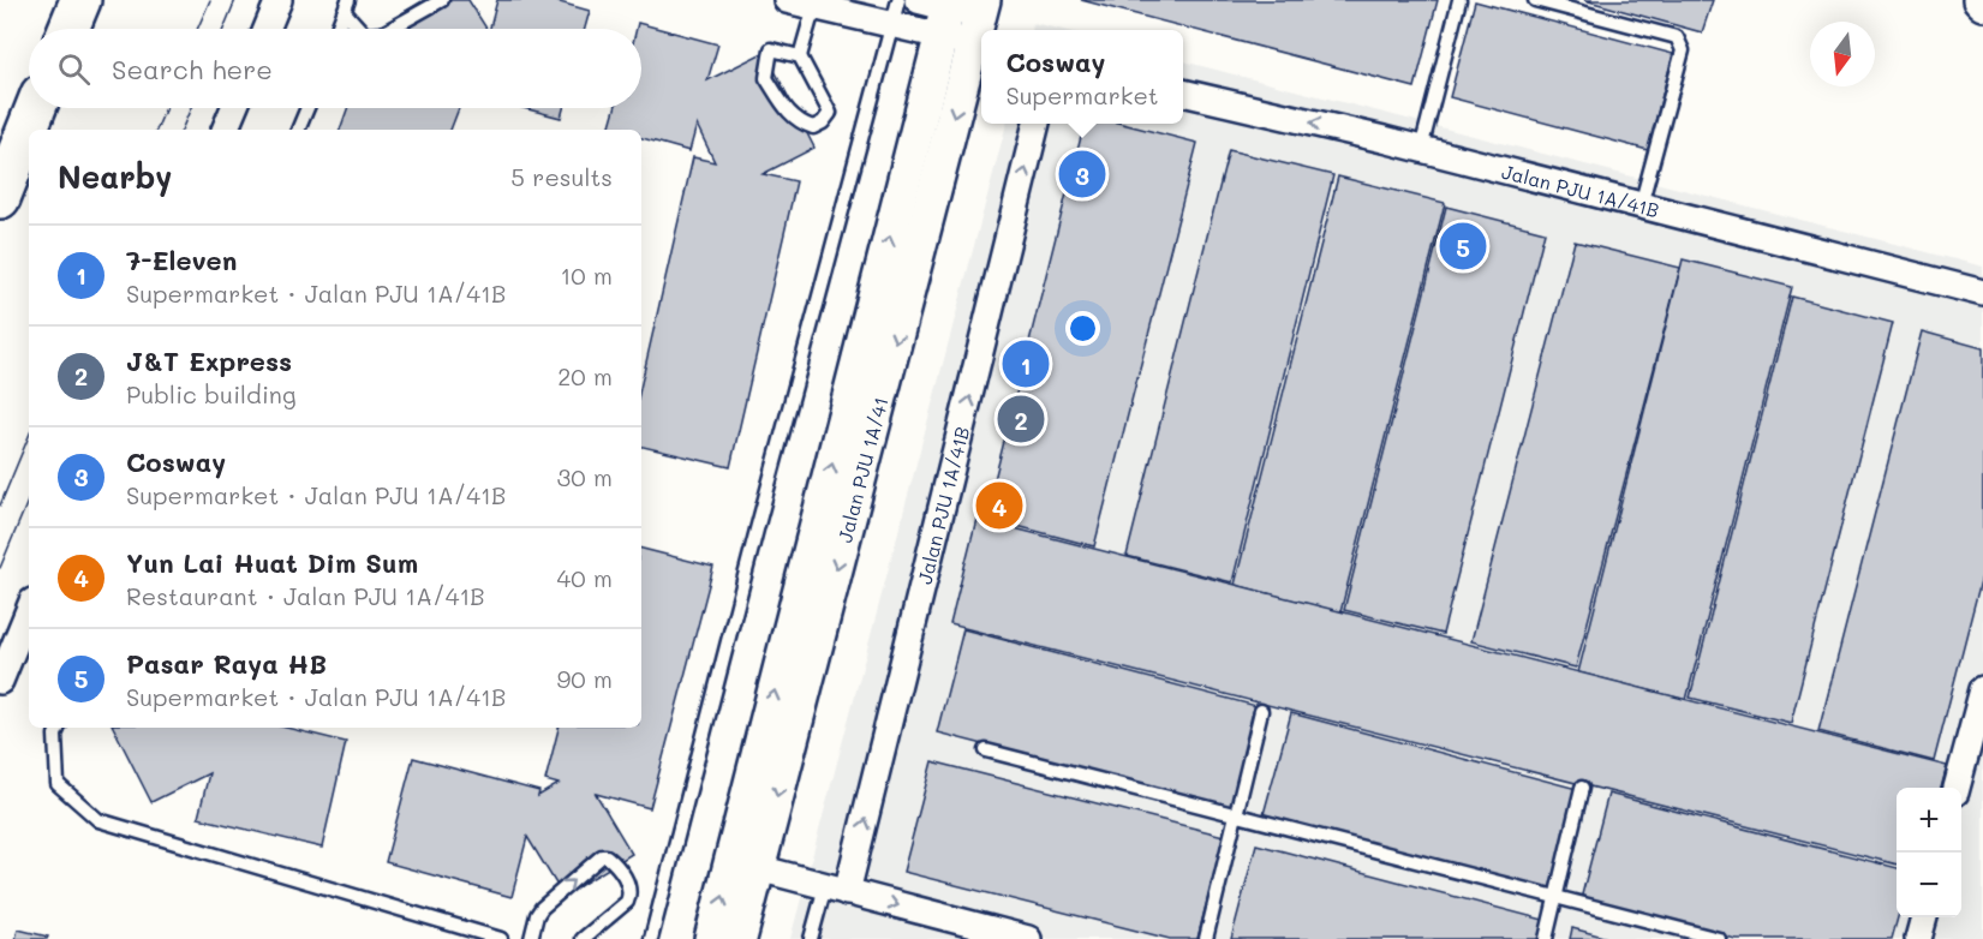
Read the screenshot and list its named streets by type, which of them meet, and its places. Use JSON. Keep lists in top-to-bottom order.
{
  "streets": {
    "street": ["Jalan PJU 1A/41B", "Jalan PJU 1A/41"]
  },
  "north": "bottom",
  "page": {
    "search": "Search here",
    "popup": ["Cosway", "Supermarket"],
    "heading": ["Nearby", "5 results"],
    "pins": [
      "3",
      "5",
      "1",
      "2",
      "4"
    ],
    "list": [
      {
        "mark": "1",
        "name": "7-Eleven",
        "note": "Supermarket · Jalan PJU 1A/41B",
        "value": "10 m"
      },
      {
        "mark": "2",
        "name": "J&T Express",
        "note": "Public building",
        "value": "20 m"
      },
      {
        "mark": "3",
        "name": "Cosway",
        "note": "Supermarket · Jalan PJU 1A/41B",
        "value": "30 m"
      },
      {
        "mark": "4",
        "name": "Yun Lai Huat Dim Sum",
        "note": "Restaurant · Jalan PJU 1A/41B",
        "value": "40 m"
      },
      {
        "mark": "5",
        "name": "Pasar Raya HB",
        "note": "Supermarket · Jalan PJU 1A/41B",
        "value": "90 m"
      }
    ],
    "map_buttons": ["+", "−"]
  }
}
